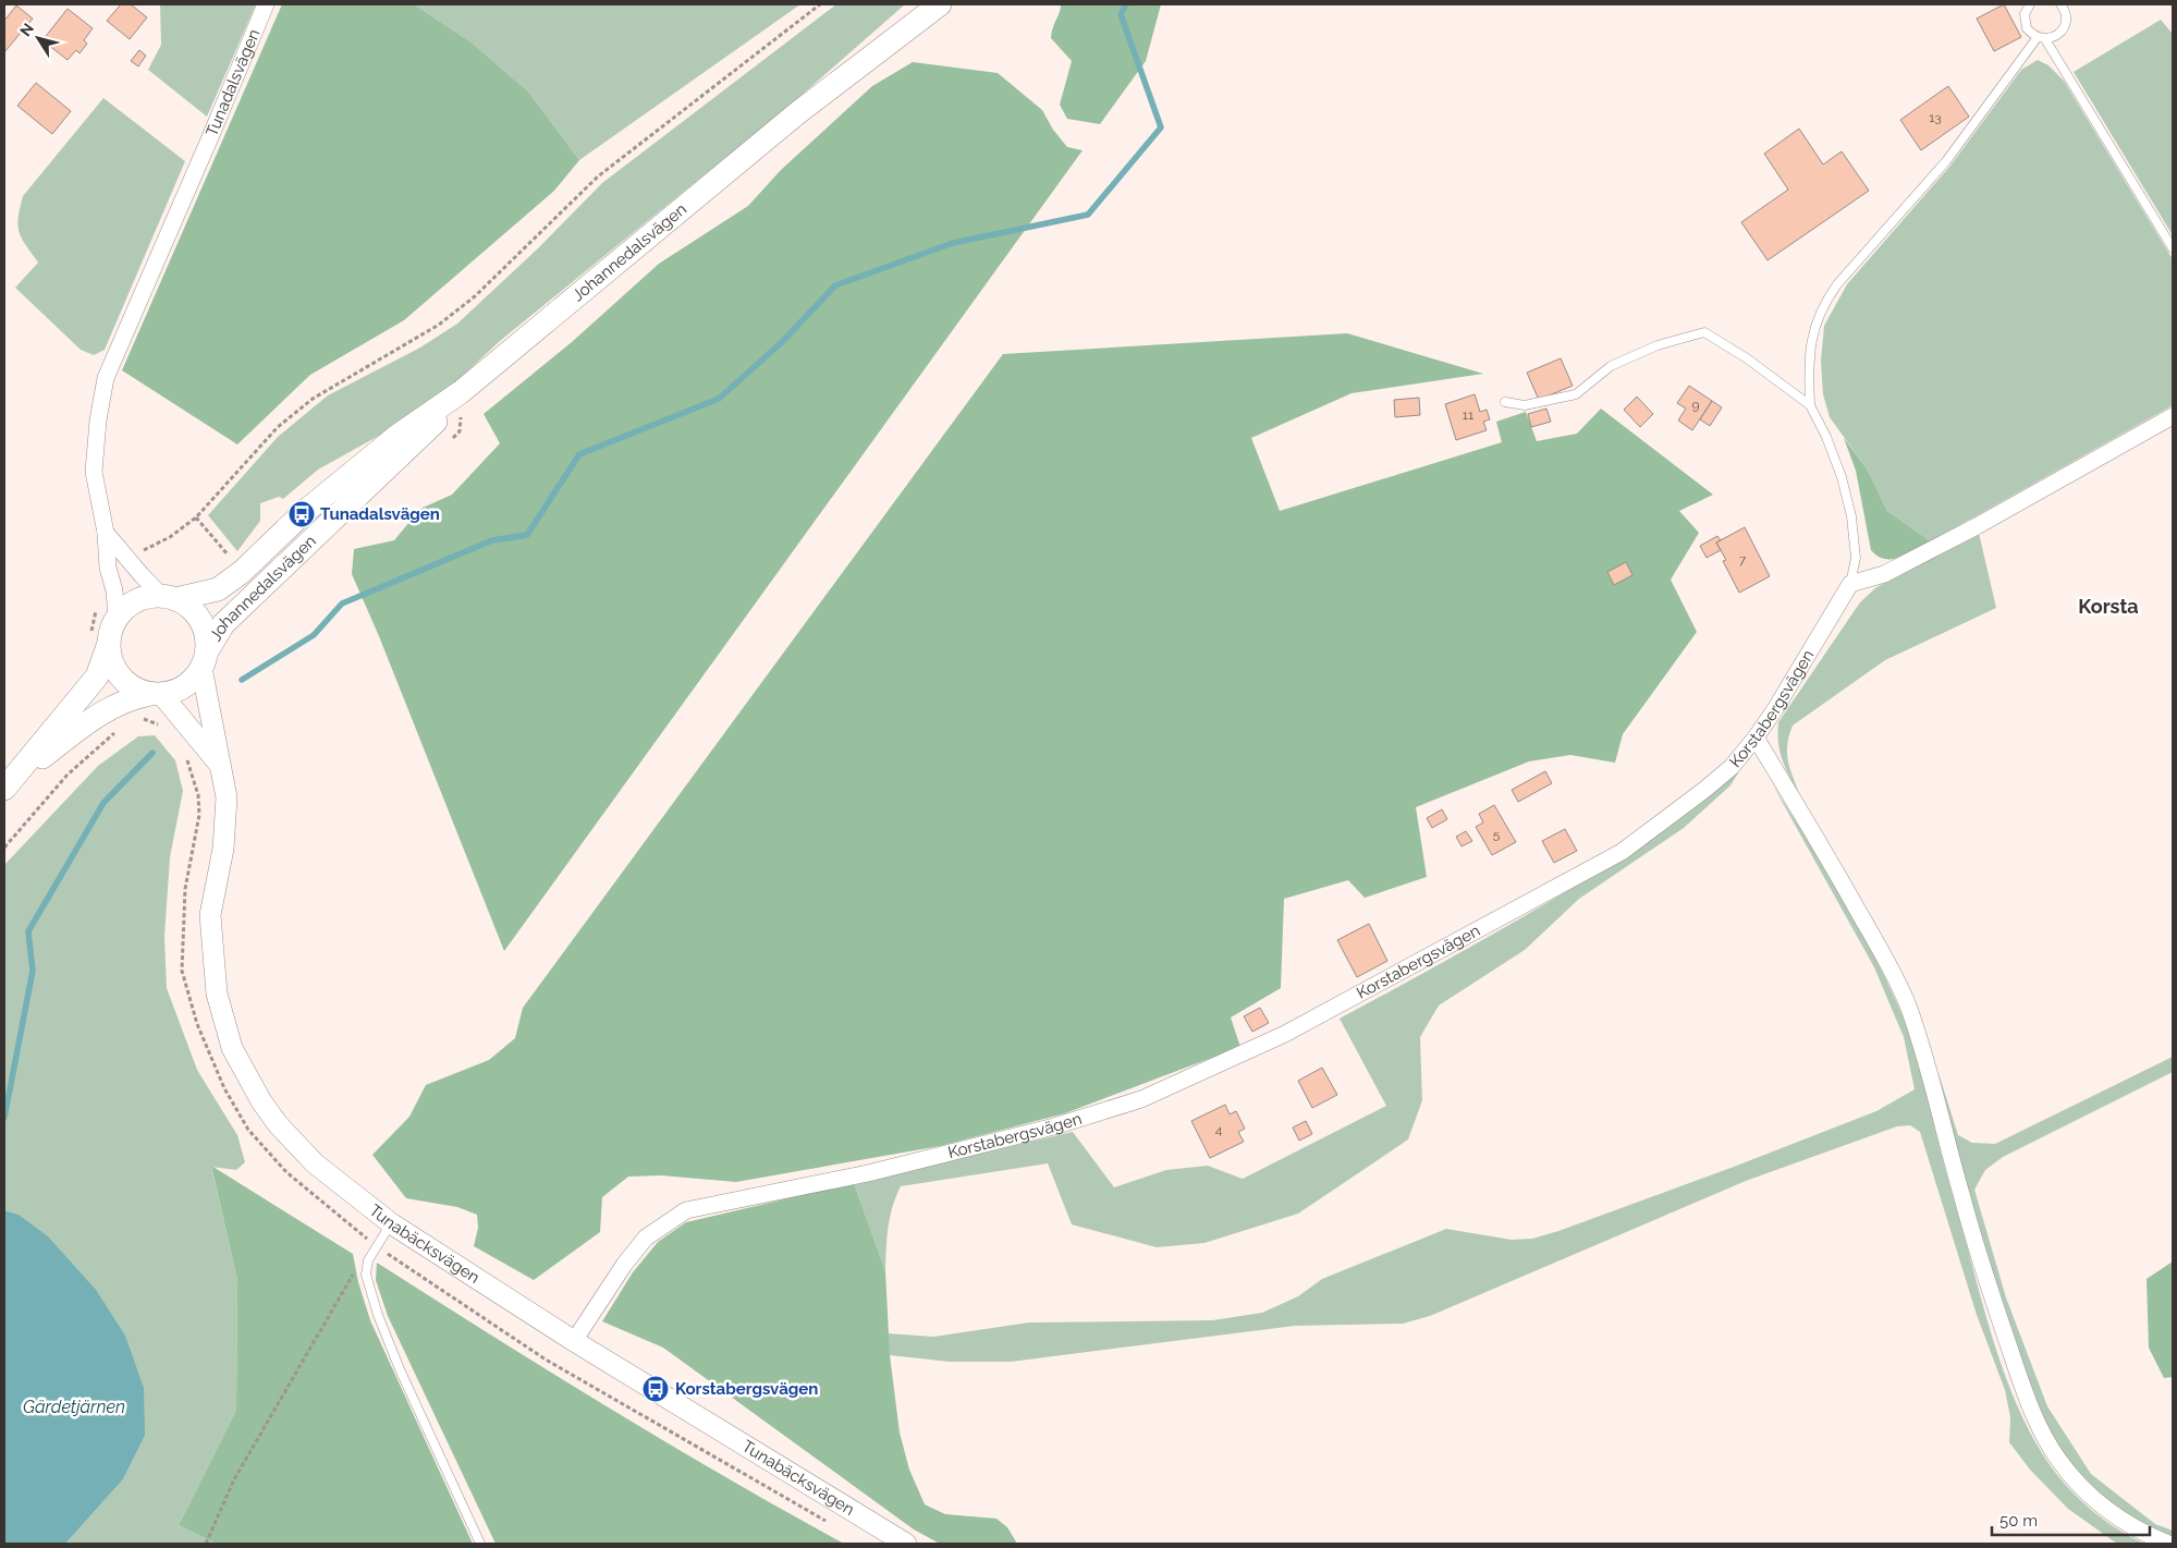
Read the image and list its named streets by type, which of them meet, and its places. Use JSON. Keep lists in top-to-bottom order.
{
  "streets": {
    "main road": ["Johannedalsvägen"],
    "street": ["Tunadalsvägen", "Korstabergsvägen", "Tunabäcksvägen"]
  },
  "crossings": [
    ["Tunadalsvägen", "Johannedalsvägen"],
    ["Tunadalsvägen", "Tunabäcksvägen"],
    ["Johannedalsvägen", "Tunabäcksvägen"],
    ["Korstabergsvägen", "Tunabäcksvägen"]
  ],
  "districts": ["Korsta"],
  "water": ["Gärdetjärnen"],
  "places": {
    "bus stop": ["Tunadalsvägen", "Korstabergsvägen"]
  },
  "house_numbers": [
    "13",
    "9",
    "11",
    "7",
    "5",
    "4"
  ],
  "scale_bar": "50 m",
  "north": "top left"
}
